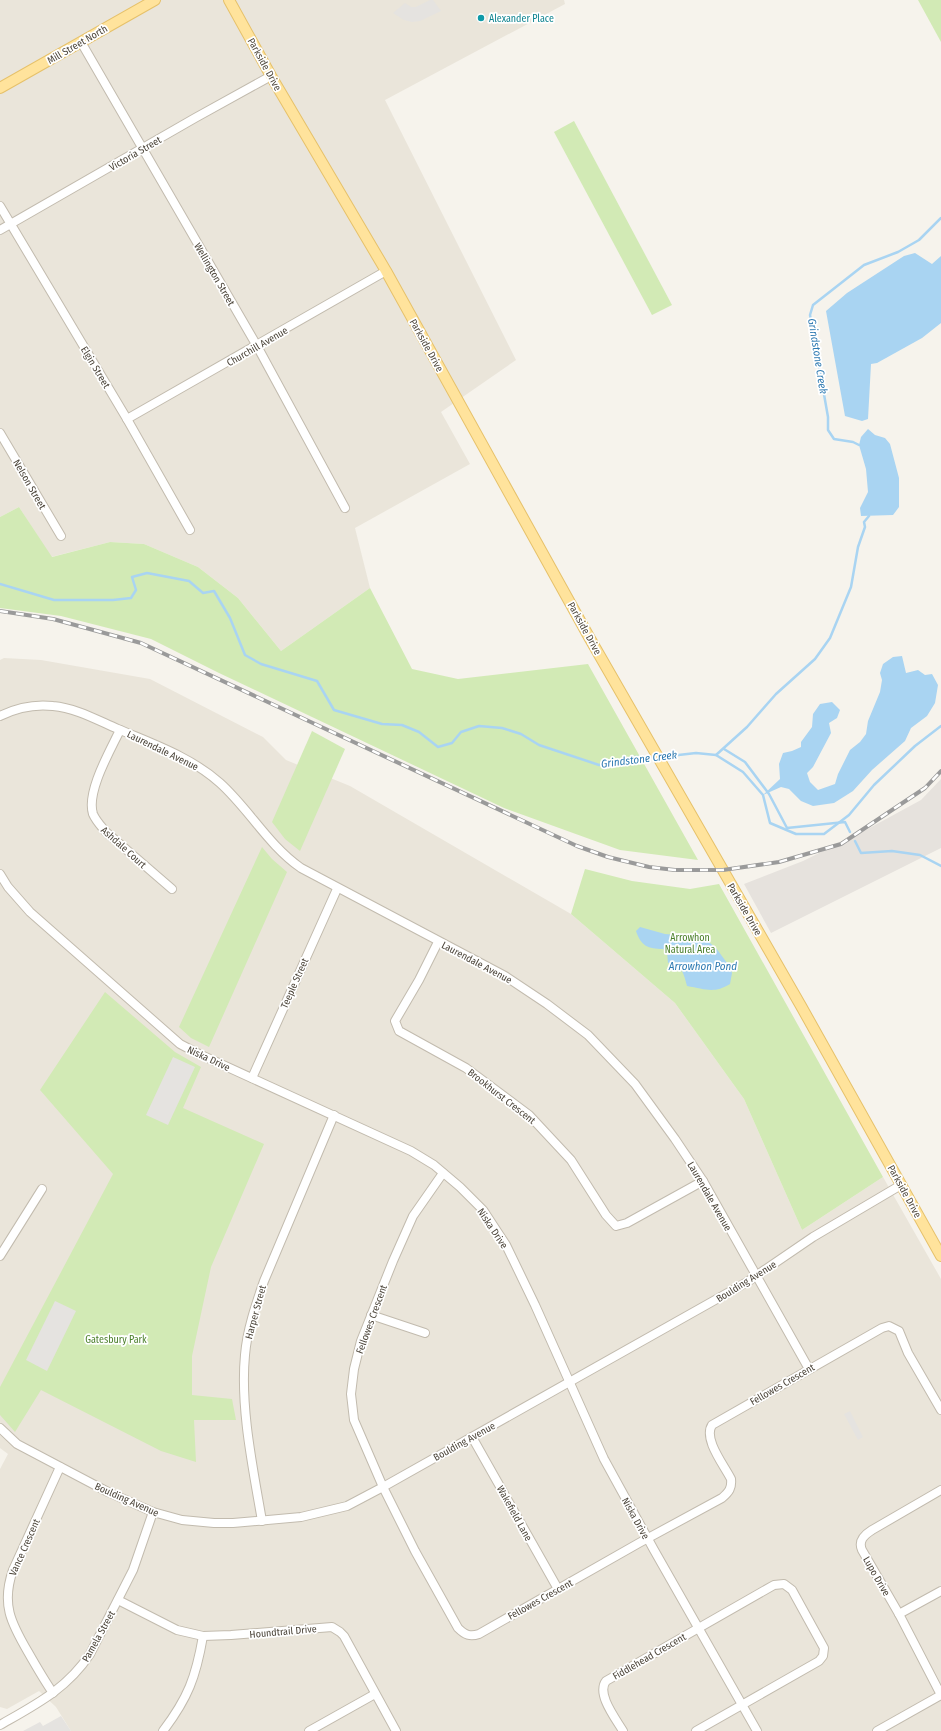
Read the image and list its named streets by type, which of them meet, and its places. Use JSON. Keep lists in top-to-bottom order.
{
  "streets": {
    "main road": ["Mill Street North", "Parkside Drive"],
    "street": [
      "Victoria Street",
      "Wellington Street",
      "Churchill Avenue",
      "Elgin Street",
      "Nelson Street",
      "Laurendale Avenue",
      "Ashdale Court",
      "Teeple Street",
      "Niska Drive",
      "Brookhurst Crescent",
      "Boulding Avenue",
      "Harper Street",
      "Fellowes Crescent",
      "Wakefield Lane",
      "Vance Crescent",
      "Lupo Drive",
      "Houndtrail Drive",
      "Pamela Street",
      "Fiddlehead Crescent"
    ]
  },
  "crossings": [
    ["Mill Street North", "Wellington Street"],
    ["Parkside Drive", "Victoria Street"],
    ["Parkside Drive", "Churchill Avenue"],
    ["Parkside Drive", "Boulding Avenue"],
    ["Victoria Street", "Wellington Street"],
    ["Victoria Street", "Elgin Street"],
    ["Wellington Street", "Churchill Avenue"],
    ["Churchill Avenue", "Elgin Street"],
    ["Laurendale Avenue", "Ashdale Court"],
    ["Laurendale Avenue", "Teeple Street"],
    ["Laurendale Avenue", "Brookhurst Crescent"],
    ["Laurendale Avenue", "Boulding Avenue"],
    ["Laurendale Avenue", "Fellowes Crescent"],
    ["Teeple Street", "Niska Drive"],
    ["Niska Drive", "Boulding Avenue"],
    ["Niska Drive", "Harper Street"],
    ["Niska Drive", "Fellowes Crescent"],
    ["Niska Drive", "Fiddlehead Crescent"],
    ["Boulding Avenue", "Harper Street"],
    ["Boulding Avenue", "Fellowes Crescent"],
    ["Boulding Avenue", "Wakefield Lane"],
    ["Boulding Avenue", "Vance Crescent"],
    ["Boulding Avenue", "Pamela Street"],
    ["Fellowes Crescent", "Wakefield Lane"],
    ["Vance Crescent", "Pamela Street"],
    ["Houndtrail Drive", "Pamela Street"]
  ],
  "water": ["Grindstone Creek", "Arrowhon Pond"],
  "parks": ["Arrowhon Natural Area", "Gatesbury Park"],
  "places": ["Alexander Place"]
}
